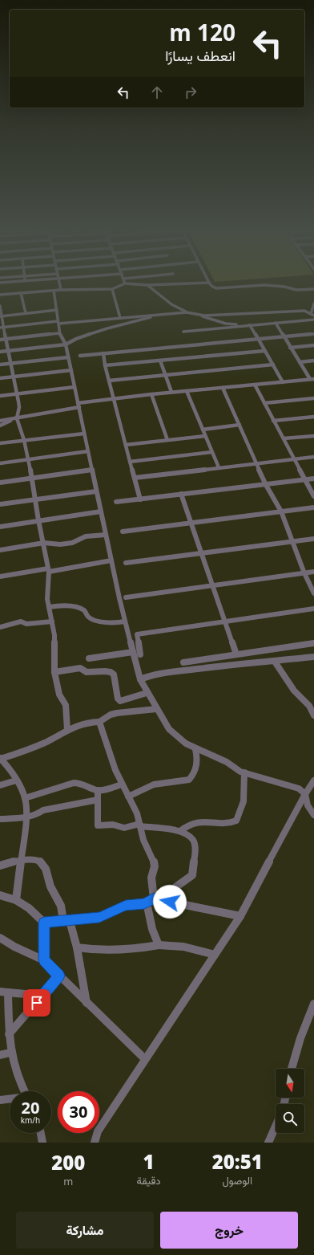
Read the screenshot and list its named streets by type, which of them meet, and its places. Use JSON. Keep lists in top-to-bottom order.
{
  "north": "bottom",
  "page": {
    "turn": ["120 m", "انعطف يسارًا"],
    "speed": "20 km/h",
    "limit": "30",
    "eta": [
      "20:51",
      "الوصول",
      "1",
      "دقيقة",
      "200",
      "m"
    ],
    "buttons": ["خروج", "مشاركة"]
  }
}
